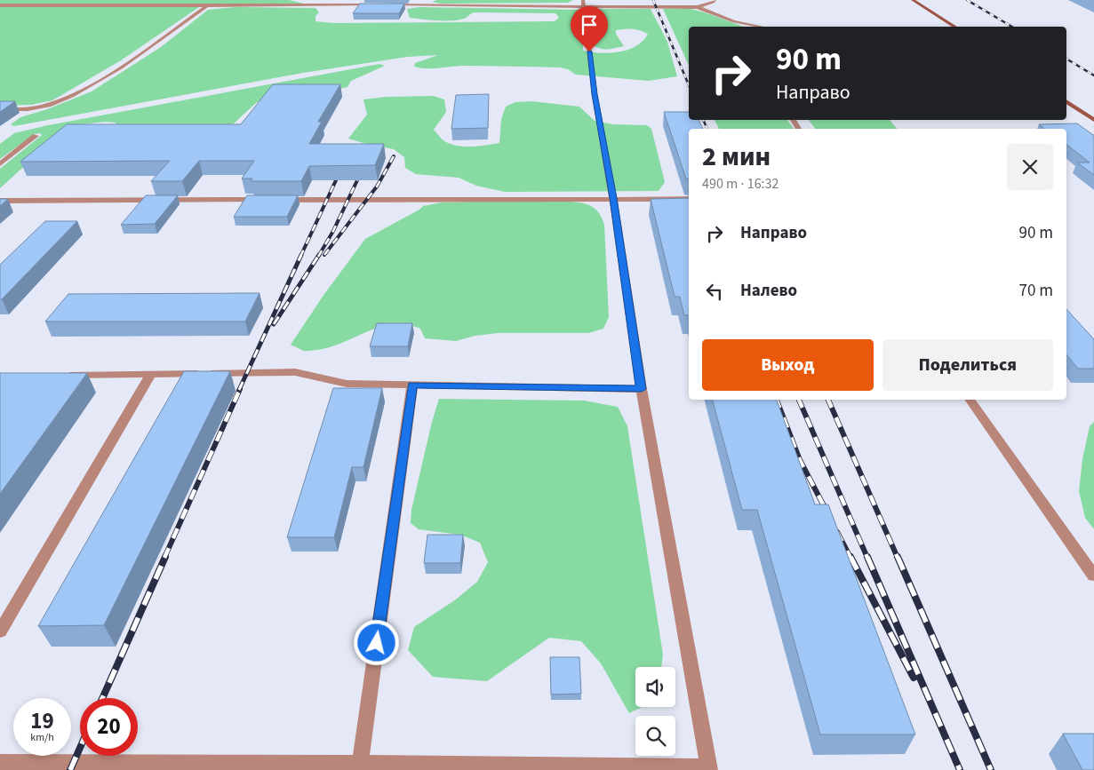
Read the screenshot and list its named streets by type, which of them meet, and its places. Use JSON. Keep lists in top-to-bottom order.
{
  "page": {
    "turn": ["90 m", "Направо"],
    "heading": ["2 мин", "490 m · 16:32"],
    "list": [
      {
        "name": "Направо",
        "value": "90 m"
      },
      {
        "name": "Налево",
        "value": "70 m"
      }
    ],
    "buttons": ["Выход", "Поделиться"],
    "speed": "19 km/h",
    "limit": "20"
  }
}
